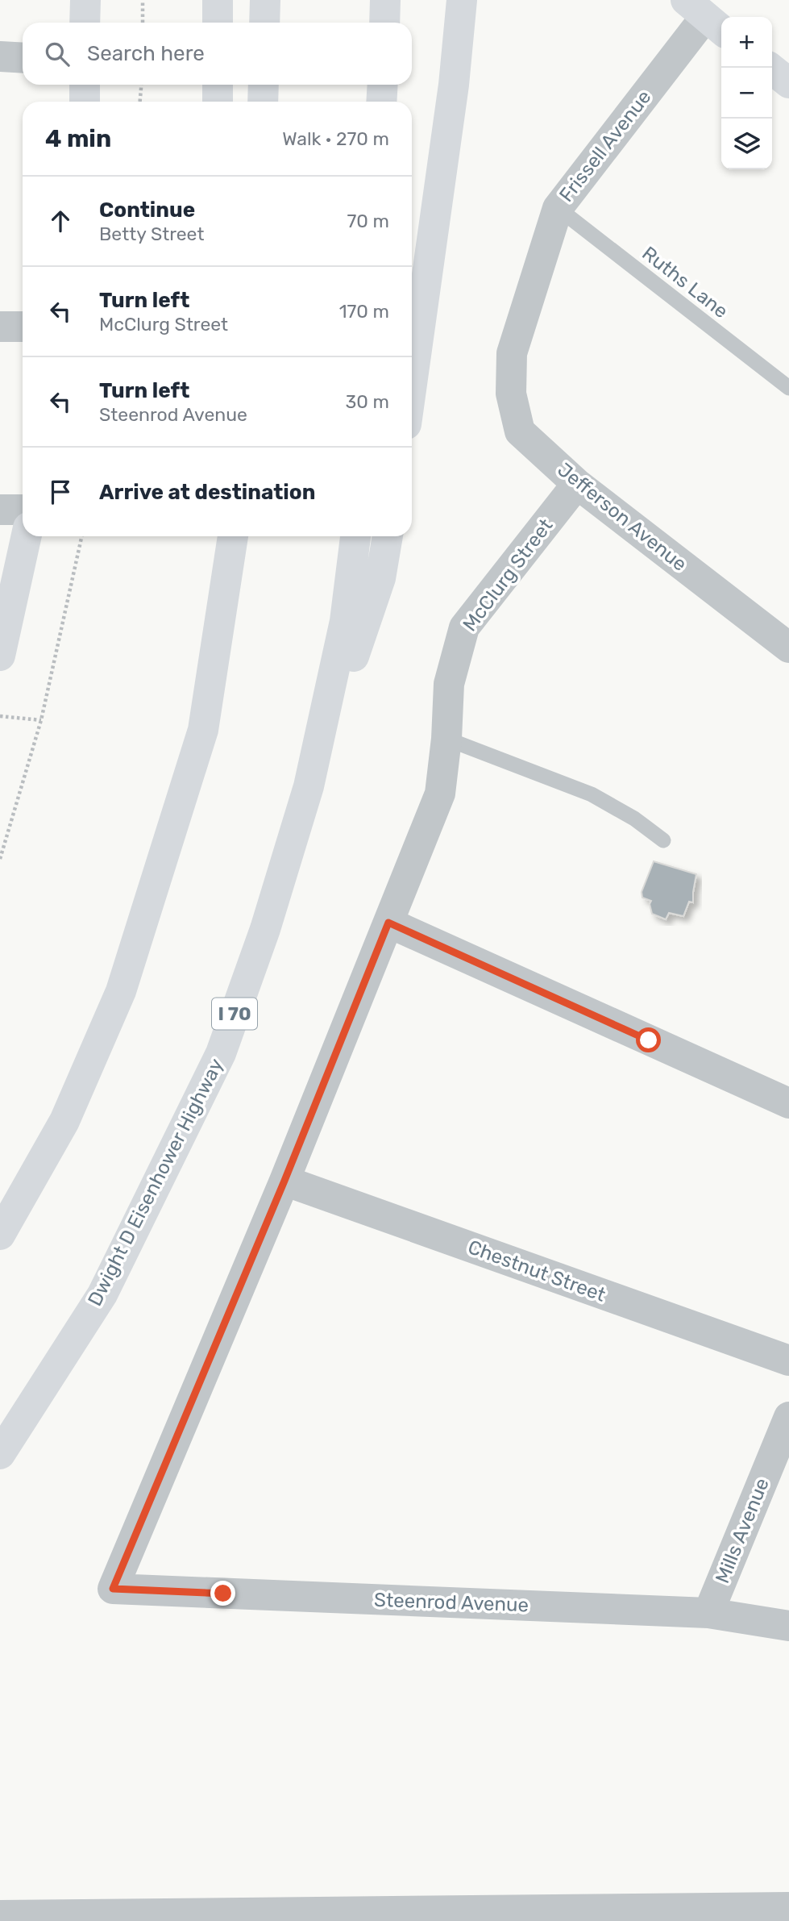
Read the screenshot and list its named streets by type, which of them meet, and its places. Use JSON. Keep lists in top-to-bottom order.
{
  "streets": {
    "main road": ["I 70", "Dwight D Eisenhower Highway"],
    "street": [
      "Frissell Avenue",
      "Jefferson Avenue",
      "McClurg Street",
      "Chestnut Street",
      "Mills Avenue",
      "Steenrod Avenue"
    ],
    "lane": ["Ruths Lane"]
  },
  "crossings": [
    ["Frissell Avenue", "Ruths Lane"],
    ["Frissell Avenue", "Jefferson Avenue"],
    ["Jefferson Avenue", "McClurg Street"],
    ["McClurg Street", "Chestnut Street"],
    ["McClurg Street", "Steenrod Avenue"],
    ["Mills Avenue", "Steenrod Avenue"]
  ],
  "page": {
    "map_buttons": ["+", "−"],
    "search": "Search here",
    "heading": ["4 min", "Walk · 270 m"],
    "list": [
      ["Continue", "Betty Street", "70 m"],
      ["Turn left", "McClurg Street", "170 m"],
      ["Turn left", "Steenrod Avenue", "30 m"],
      "Arrive at destination"
    ]
  }
}
